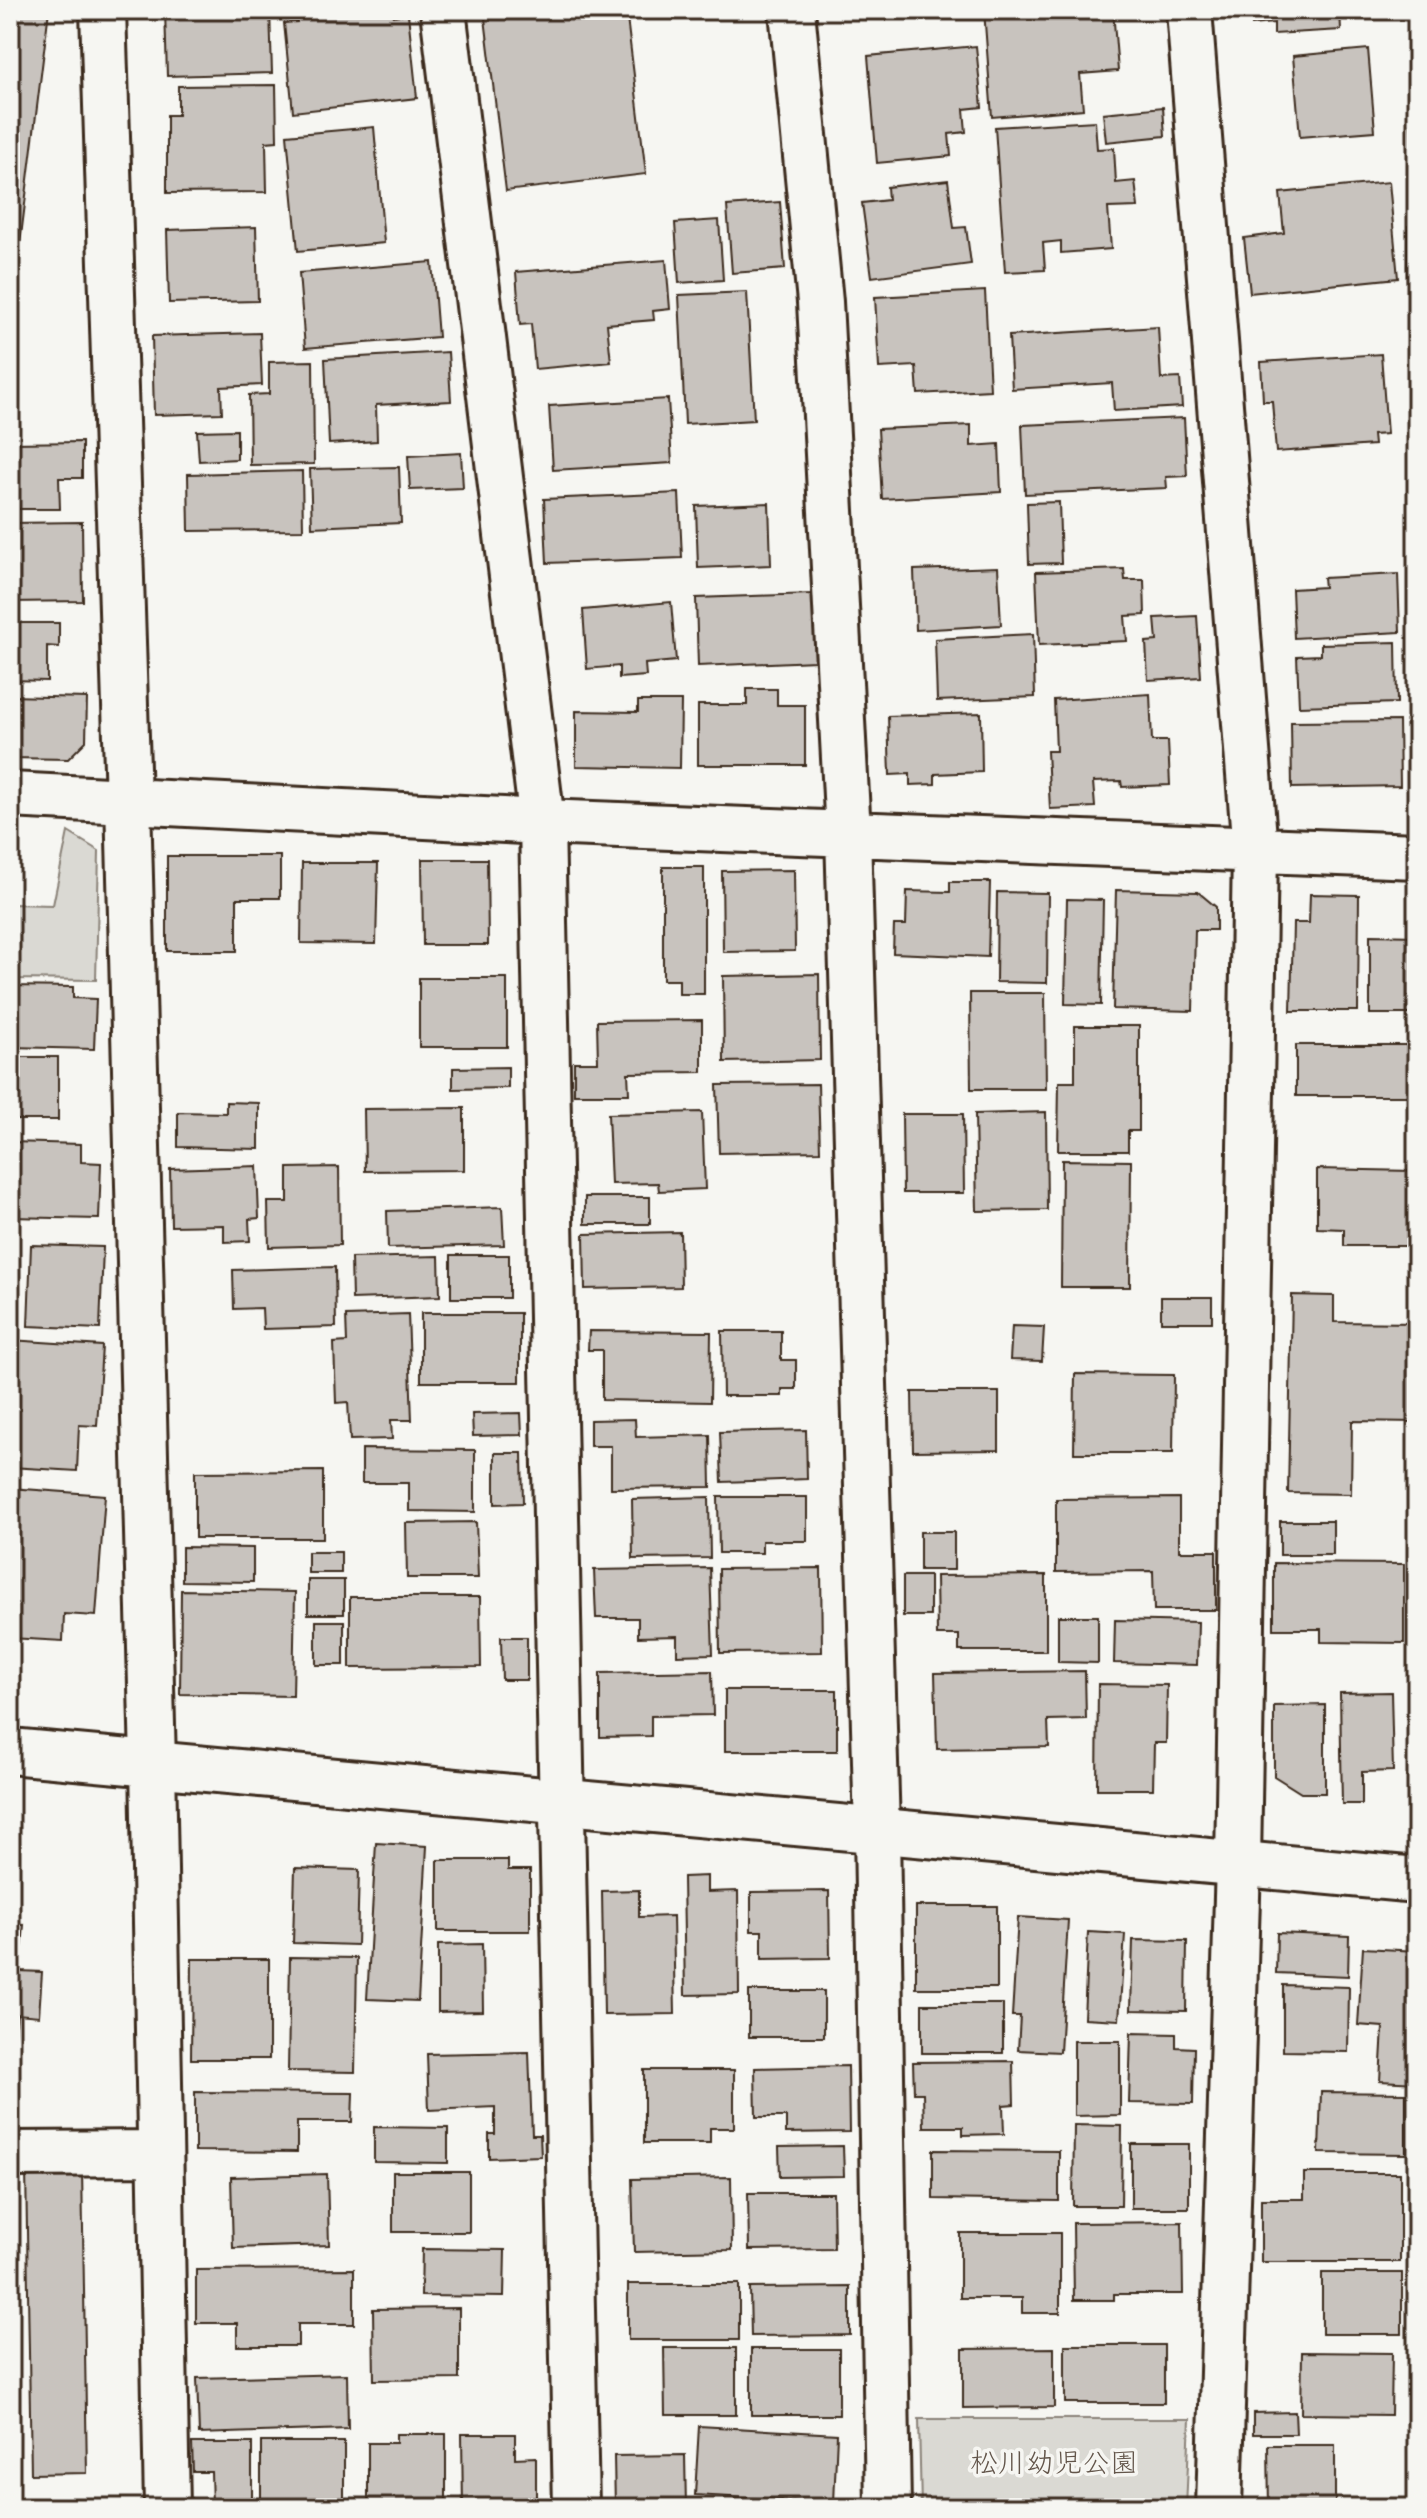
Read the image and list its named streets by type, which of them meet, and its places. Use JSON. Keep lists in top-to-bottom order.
{
  "parks": ["松川幼児公園"]
}
